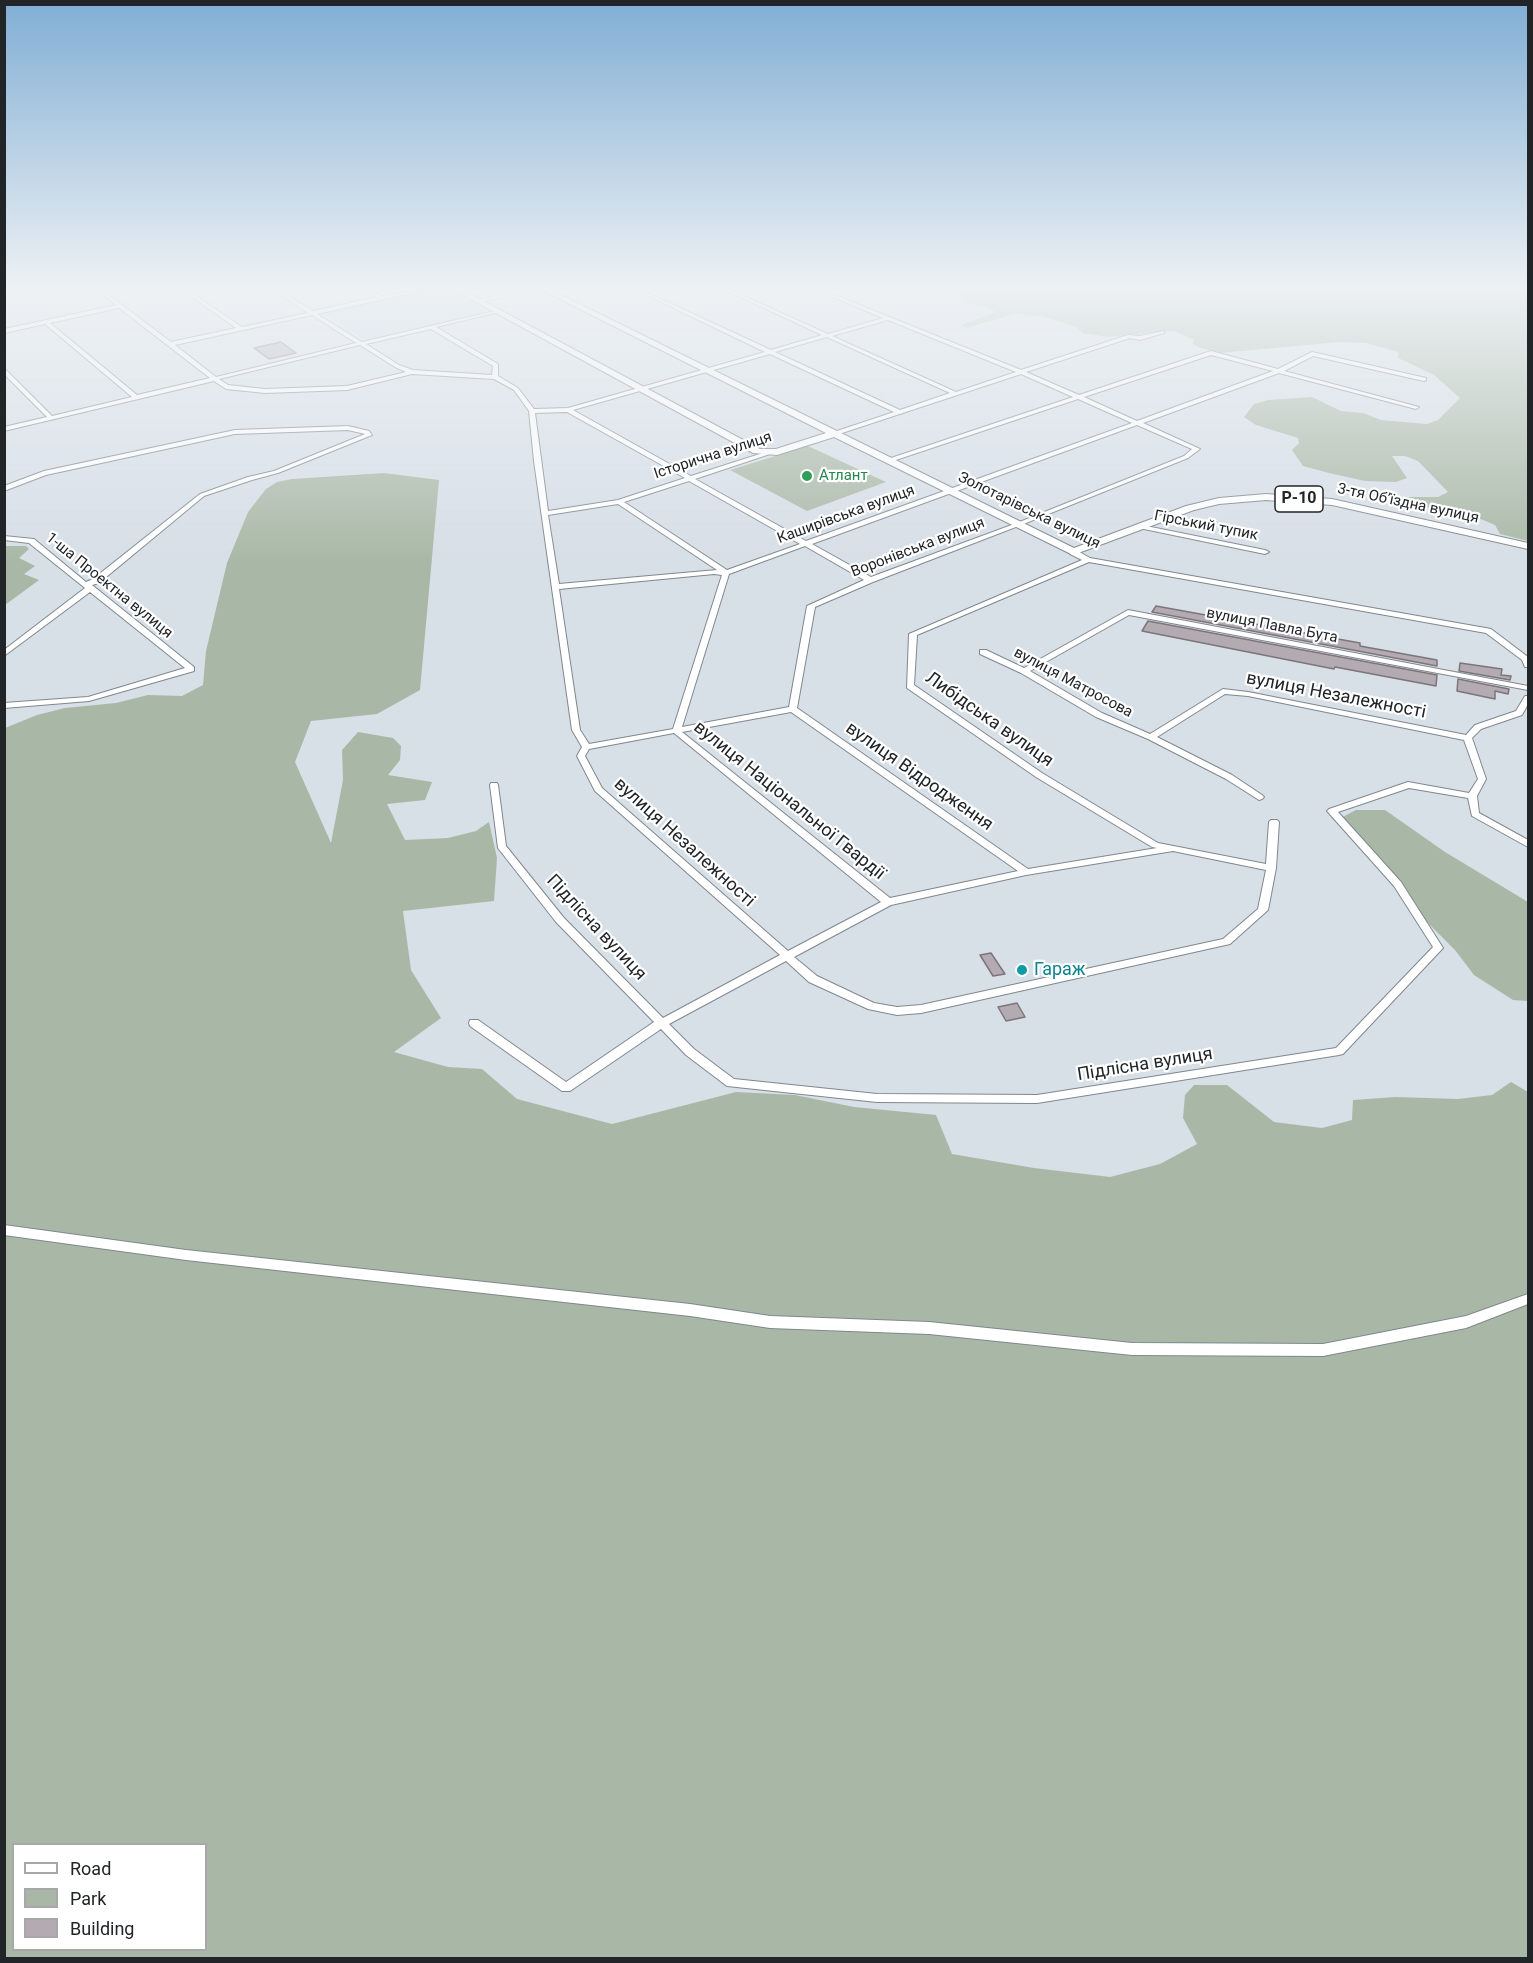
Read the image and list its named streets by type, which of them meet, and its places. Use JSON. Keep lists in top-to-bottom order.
{
  "streets": {
    "main road": [
      "Історична вулиця",
      "Р-10",
      "3-тя Обʼїздна вулиця",
      "Золотарівська вулиця"
    ],
    "street": [
      "Каширівська вулиця",
      "Гірський тупик",
      "Воронівська вулиця",
      "1-ша Проектна вулиця",
      "вулиця Павла Бута",
      "вулиця Матросова",
      "вулиця Незалежності",
      "Либідська вулиця",
      "вулиця Відродження",
      "вулиця Національної Гвардії",
      "Підлісна вулиця"
    ]
  },
  "crossings": [
    ["Історична вулиця", "Золотарівська вулиця"],
    ["Історична вулиця", "вулиця Незалежності"],
    ["3-тя Обʼїздна вулиця", "Золотарівська вулиця"],
    ["3-тя Обʼїздна вулиця", "Гірський тупик"],
    ["Золотарівська вулиця", "Каширівська вулиця"],
    ["Золотарівська вулиця", "Воронівська вулиця"],
    ["Золотарівська вулиця", "Либідська вулиця"],
    ["Каширівська вулиця", "Воронівська вулиця"],
    ["Каширівська вулиця", "вулиця Незалежності"],
    ["Каширівська вулиця", "вулиця Національної Гвардії"],
    ["Воронівська вулиця", "вулиця Відродження"],
    ["вулиця Павла Бута", "вулиця Матросова"],
    ["вулиця Матросова", "вулиця Незалежності"],
    ["вулиця Незалежності", "Либідська вулиця"],
    ["Либідська вулиця", "вулиця Національної Гвардії"],
    ["вулиця Відродження", "вулиця Національної Гвардії"]
  ],
  "places": ["Атлант", "Гараж"],
  "legend": ["Road", "Park", "Building"]
}
